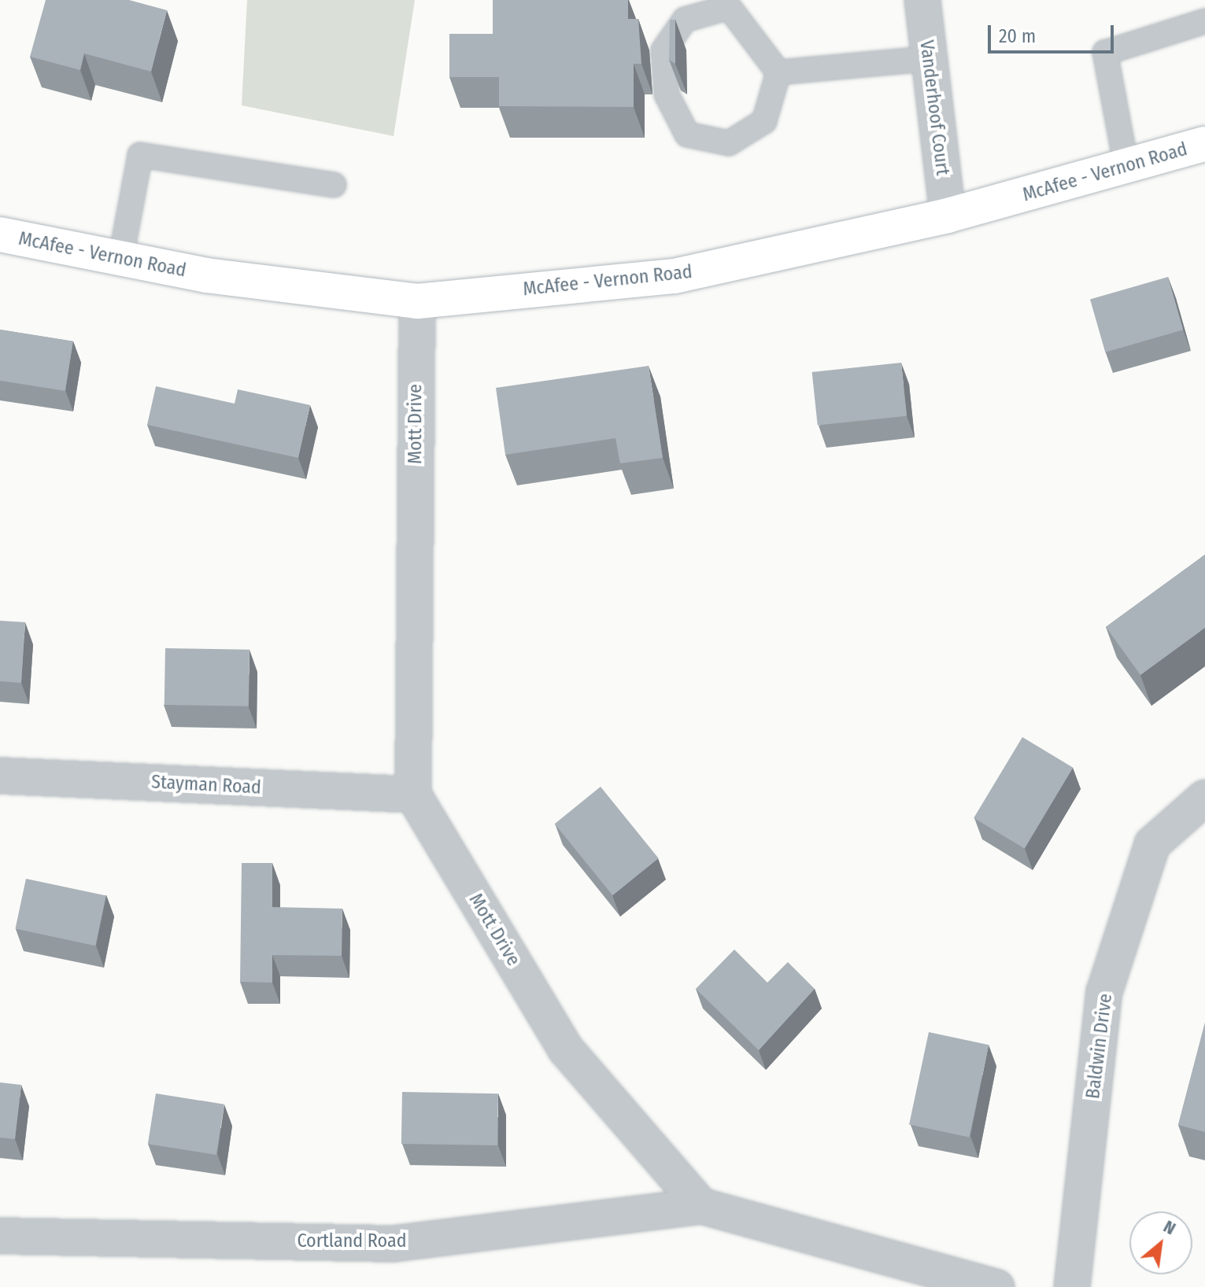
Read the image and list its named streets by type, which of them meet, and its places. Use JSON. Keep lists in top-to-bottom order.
{
  "streets": {
    "main road": ["McAfee - Vernon Road"],
    "street": [
      "Vanderhoof Court",
      "Mott Drive",
      "Stayman Road",
      "Baldwin Drive",
      "Cortland Road"
    ]
  },
  "crossings": [
    ["Vanderhoof Court", "McAfee - Vernon Road"],
    ["McAfee - Vernon Road", "Mott Drive"],
    ["Mott Drive", "Stayman Road"],
    ["Mott Drive", "Cortland Road"]
  ],
  "scale_bar": "20 m",
  "north": "top right"
}
